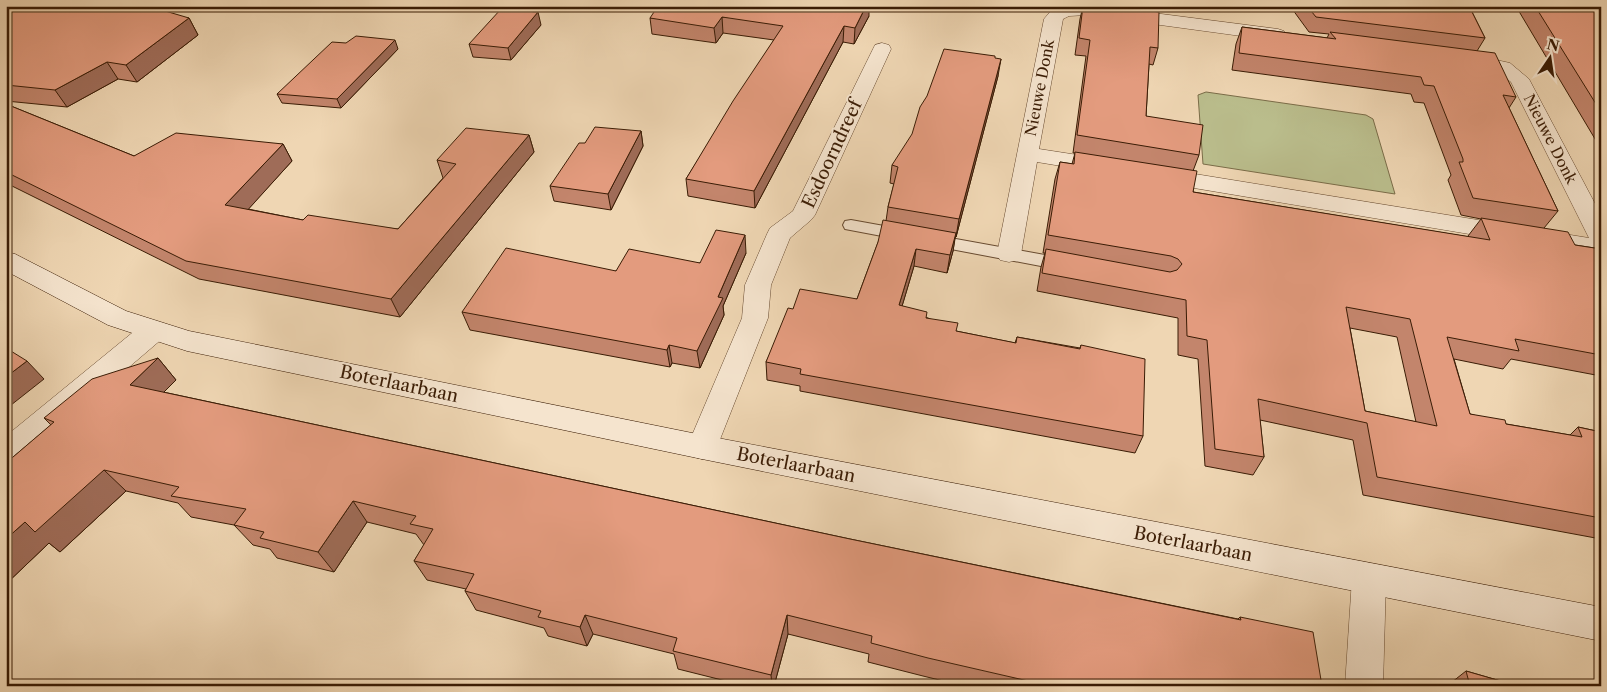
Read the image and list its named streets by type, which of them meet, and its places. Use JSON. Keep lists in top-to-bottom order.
{
  "streets": {
    "street": ["Nieuwe Donk", "Esdoorndreef", "Boterlaarbaan"]
  },
  "crossings": [
    ["Esdoorndreef", "Boterlaarbaan"]
  ],
  "north": "top"
}
